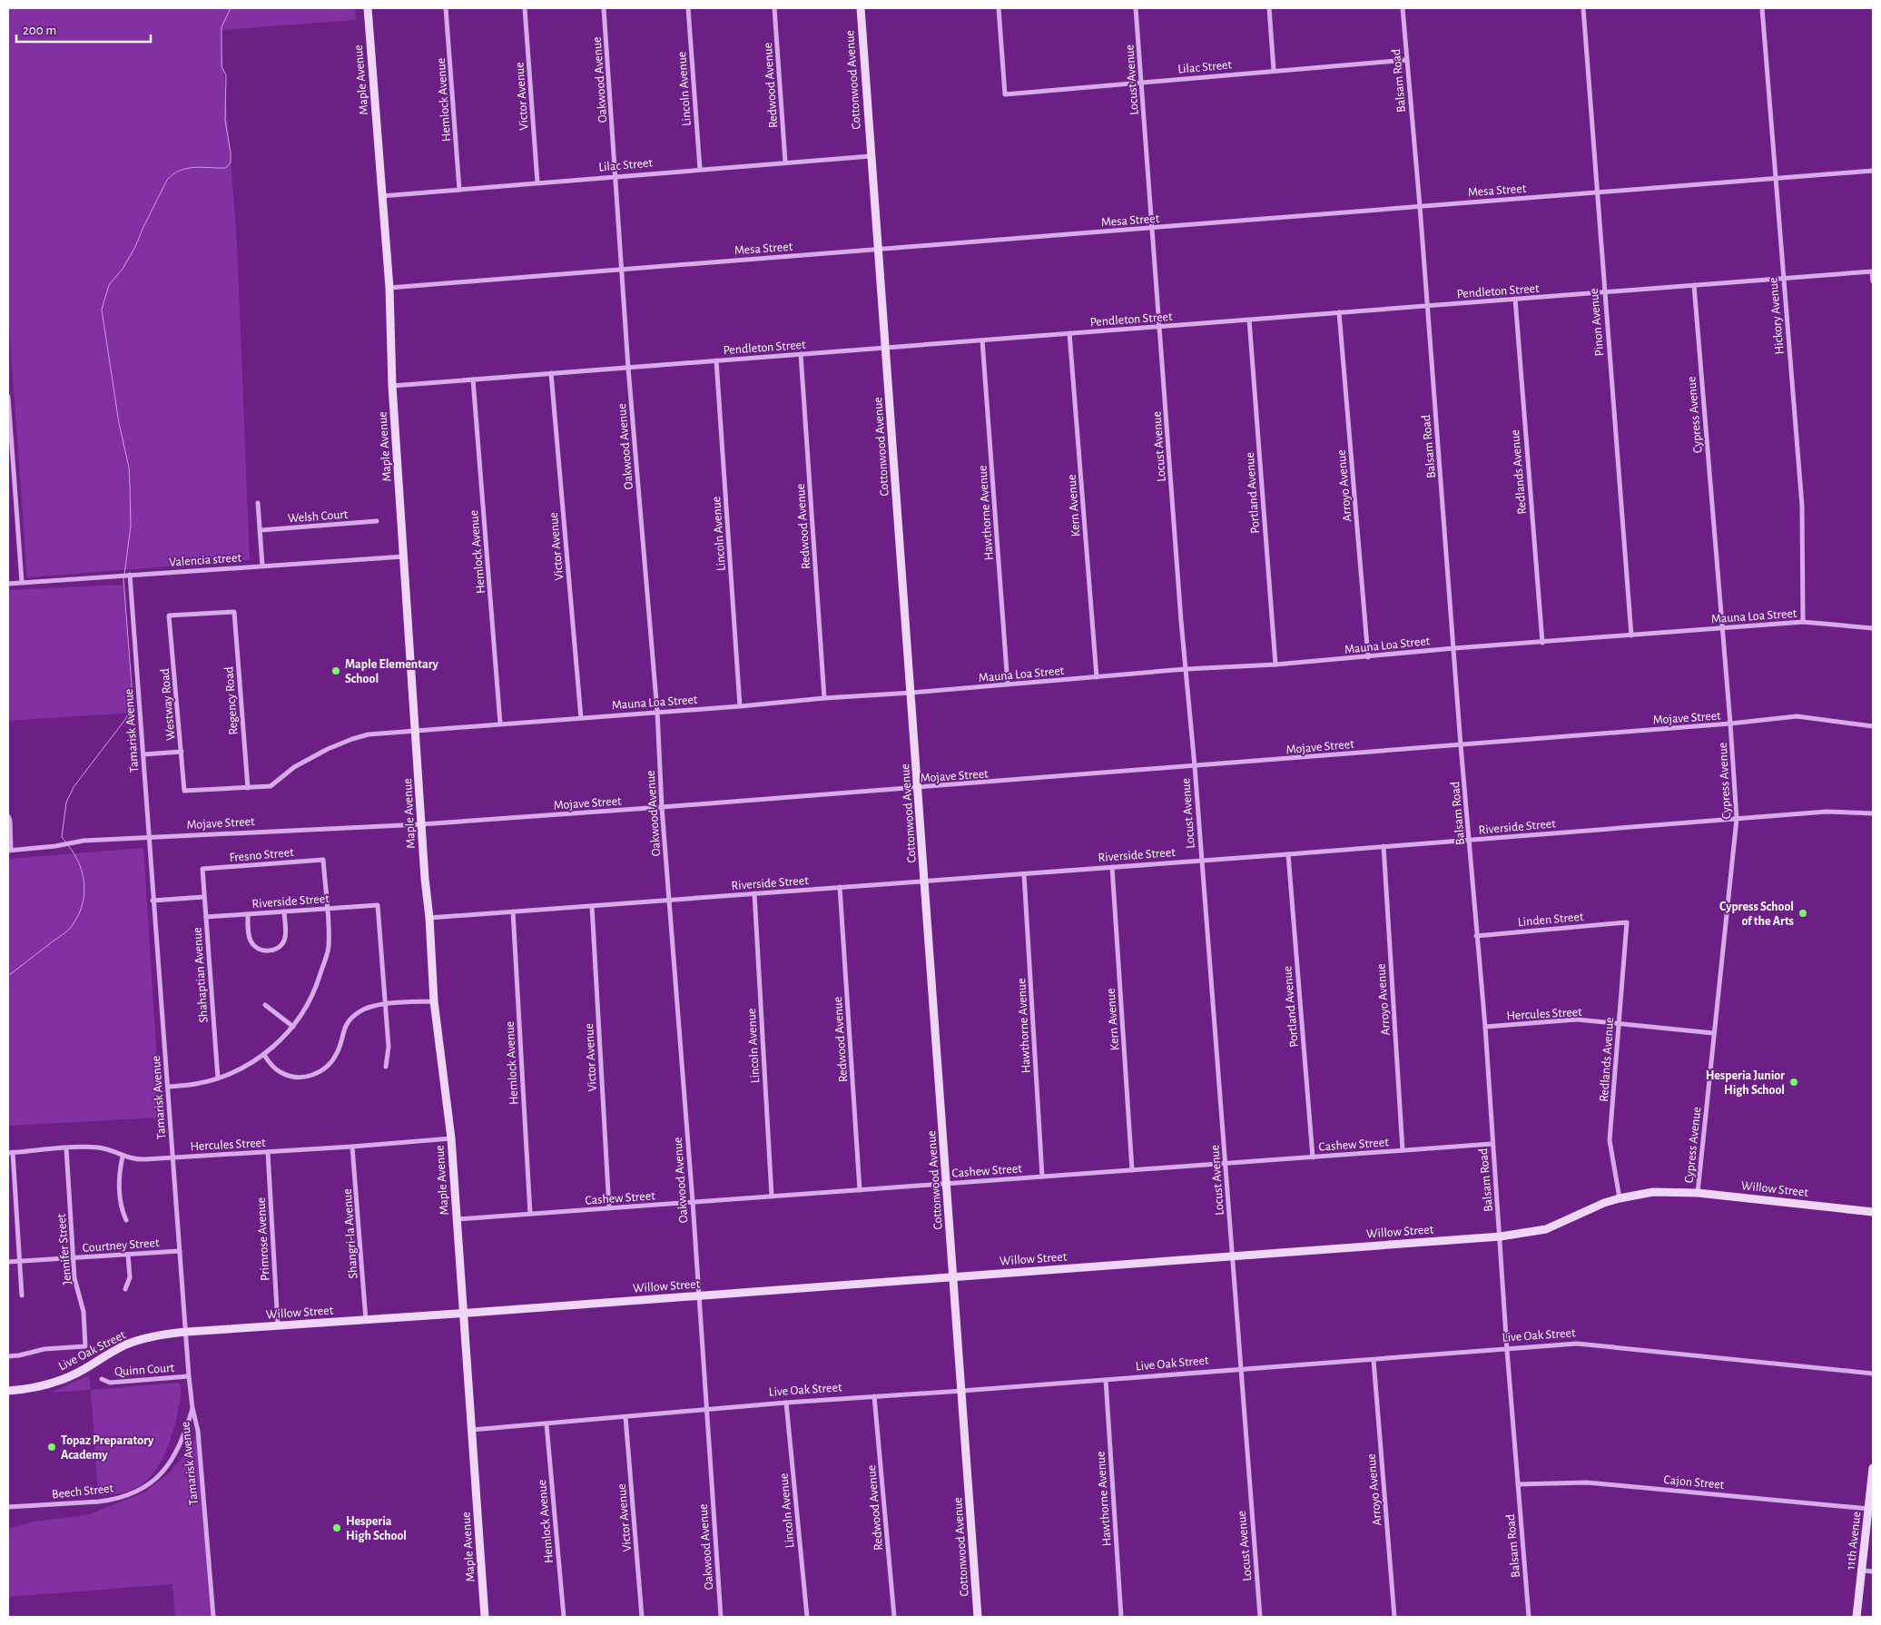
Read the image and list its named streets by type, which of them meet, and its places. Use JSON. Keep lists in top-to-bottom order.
{
  "streets": {
    "street": [
      "Lilac Street",
      "Maple Avenue",
      "Oakwood Avenue",
      "Cottonwood Avenue",
      "Locust Avenue",
      "Balsam Road",
      "Redwood Avenue",
      "Lincoln Avenue",
      "Victor Avenue",
      "Hemlock Avenue",
      "Mesa Street",
      "Pendleton Street",
      "Hickory Avenue",
      "Pinon Avenue",
      "Cypress Avenue",
      "Redlands Avenue",
      "Arroyo Avenue",
      "Portland Avenue",
      "Kern Avenue",
      "Hawthorne Avenue",
      "Welsh Court",
      "Valencia street",
      "Mauna Loa Street",
      "Regency Road",
      "Westway Road",
      "Mojave Street",
      "Tamarisk Avenue",
      "Riverside Street",
      "Fresno Street",
      "Linden Street",
      "Shahaptian Avenue",
      "Hercules Street",
      "Cashew Street",
      "Willow Street",
      "Shangri-la Avenue",
      "Primrose Avenue",
      "Courtney Street",
      "Jennifer Street",
      "Live Oak Street",
      "Quinn Court",
      "Cajon Street",
      "Beech Street",
      "11th Avenue"
    ]
  },
  "crossings": [
    ["Lilac Street", "Maple Avenue"],
    ["Lilac Street", "Oakwood Avenue"],
    ["Lilac Street", "Cottonwood Avenue"],
    ["Lilac Street", "Locust Avenue"],
    ["Lilac Street", "Balsam Road"],
    ["Lilac Street", "Redwood Avenue"],
    ["Lilac Street", "Lincoln Avenue"],
    ["Lilac Street", "Victor Avenue"],
    ["Lilac Street", "Hemlock Avenue"],
    ["Maple Avenue", "Mesa Street"],
    ["Maple Avenue", "Pendleton Street"],
    ["Maple Avenue", "Valencia street"],
    ["Maple Avenue", "Mauna Loa Street"],
    ["Maple Avenue", "Mojave Street"],
    ["Maple Avenue", "Riverside Street"],
    ["Maple Avenue", "Hercules Street"],
    ["Maple Avenue", "Cashew Street"],
    ["Maple Avenue", "Willow Street"],
    ["Maple Avenue", "Live Oak Street"],
    ["Oakwood Avenue", "Mesa Street"],
    ["Oakwood Avenue", "Pendleton Street"],
    ["Oakwood Avenue", "Mauna Loa Street"],
    ["Oakwood Avenue", "Mojave Street"],
    ["Oakwood Avenue", "Riverside Street"],
    ["Oakwood Avenue", "Cashew Street"],
    ["Oakwood Avenue", "Willow Street"],
    ["Oakwood Avenue", "Live Oak Street"],
    ["Cottonwood Avenue", "Mesa Street"],
    ["Cottonwood Avenue", "Pendleton Street"],
    ["Cottonwood Avenue", "Mauna Loa Street"],
    ["Cottonwood Avenue", "Mojave Street"],
    ["Cottonwood Avenue", "Riverside Street"],
    ["Cottonwood Avenue", "Cashew Street"],
    ["Cottonwood Avenue", "Willow Street"],
    ["Cottonwood Avenue", "Live Oak Street"],
    ["Locust Avenue", "Mesa Street"],
    ["Locust Avenue", "Pendleton Street"],
    ["Locust Avenue", "Mauna Loa Street"],
    ["Locust Avenue", "Mojave Street"],
    ["Locust Avenue", "Riverside Street"],
    ["Locust Avenue", "Cashew Street"],
    ["Locust Avenue", "Willow Street"],
    ["Locust Avenue", "Live Oak Street"],
    ["Balsam Road", "Mesa Street"],
    ["Balsam Road", "Pendleton Street"],
    ["Balsam Road", "Mauna Loa Street"],
    ["Balsam Road", "Mojave Street"],
    ["Balsam Road", "Riverside Street"],
    ["Balsam Road", "Linden Street"],
    ["Balsam Road", "Hercules Street"],
    ["Balsam Road", "Cashew Street"],
    ["Balsam Road", "Willow Street"],
    ["Balsam Road", "Live Oak Street"],
    ["Balsam Road", "Cajon Street"],
    ["Redwood Avenue", "Pendleton Street"],
    ["Redwood Avenue", "Mauna Loa Street"],
    ["Redwood Avenue", "Riverside Street"],
    ["Redwood Avenue", "Cashew Street"],
    ["Redwood Avenue", "Live Oak Street"],
    ["Lincoln Avenue", "Pendleton Street"],
    ["Lincoln Avenue", "Mauna Loa Street"],
    ["Lincoln Avenue", "Riverside Street"],
    ["Lincoln Avenue", "Cashew Street"],
    ["Lincoln Avenue", "Live Oak Street"],
    ["Victor Avenue", "Pendleton Street"],
    ["Victor Avenue", "Mauna Loa Street"],
    ["Victor Avenue", "Riverside Street"],
    ["Victor Avenue", "Cashew Street"],
    ["Victor Avenue", "Live Oak Street"],
    ["Hemlock Avenue", "Pendleton Street"],
    ["Hemlock Avenue", "Mauna Loa Street"],
    ["Hemlock Avenue", "Riverside Street"],
    ["Hemlock Avenue", "Cashew Street"],
    ["Hemlock Avenue", "Live Oak Street"],
    ["Mesa Street", "Hickory Avenue"],
    ["Mesa Street", "Pinon Avenue"],
    ["Pendleton Street", "Hickory Avenue"],
    ["Pendleton Street", "Pinon Avenue"],
    ["Pendleton Street", "Cypress Avenue"],
    ["Pendleton Street", "Redlands Avenue"],
    ["Pendleton Street", "Arroyo Avenue"],
    ["Pendleton Street", "Portland Avenue"],
    ["Pendleton Street", "Kern Avenue"],
    ["Pendleton Street", "Hawthorne Avenue"],
    ["Hickory Avenue", "Mauna Loa Street"],
    ["Pinon Avenue", "Mauna Loa Street"],
    ["Cypress Avenue", "Mauna Loa Street"],
    ["Cypress Avenue", "Mojave Street"],
    ["Cypress Avenue", "Riverside Street"],
    ["Cypress Avenue", "Hercules Street"],
    ["Cypress Avenue", "Willow Street"],
    ["Redlands Avenue", "Mauna Loa Street"],
    ["Redlands Avenue", "Linden Street"],
    ["Redlands Avenue", "Hercules Street"],
    ["Redlands Avenue", "Willow Street"],
    ["Arroyo Avenue", "Mauna Loa Street"],
    ["Arroyo Avenue", "Riverside Street"],
    ["Arroyo Avenue", "Cashew Street"],
    ["Arroyo Avenue", "Live Oak Street"],
    ["Portland Avenue", "Mauna Loa Street"],
    ["Portland Avenue", "Riverside Street"],
    ["Portland Avenue", "Cashew Street"],
    ["Kern Avenue", "Mauna Loa Street"],
    ["Kern Avenue", "Riverside Street"],
    ["Kern Avenue", "Cashew Street"],
    ["Hawthorne Avenue", "Mauna Loa Street"],
    ["Hawthorne Avenue", "Riverside Street"],
    ["Hawthorne Avenue", "Cashew Street"],
    ["Hawthorne Avenue", "Live Oak Street"],
    ["Valencia street", "Tamarisk Avenue"],
    ["Mauna Loa Street", "Regency Road"],
    ["Mauna Loa Street", "Westway Road"],
    ["Regency Road", "Westway Road"],
    ["Mojave Street", "Tamarisk Avenue"],
    ["Tamarisk Avenue", "Hercules Street"],
    ["Tamarisk Avenue", "Willow Street"],
    ["Tamarisk Avenue", "Courtney Street"],
    ["Tamarisk Avenue", "Live Oak Street"],
    ["Tamarisk Avenue", "Quinn Court"],
    ["Tamarisk Avenue", "Beech Street"],
    ["Riverside Street", "Fresno Street"],
    ["Riverside Street", "Shahaptian Avenue"],
    ["Fresno Street", "Shahaptian Avenue"],
    ["Hercules Street", "Shangri-la Avenue"],
    ["Hercules Street", "Primrose Avenue"],
    ["Hercules Street", "Jennifer Street"],
    ["Willow Street", "Shangri-la Avenue"],
    ["Willow Street", "Primrose Avenue"],
    ["Willow Street", "Live Oak Street"],
    ["Courtney Street", "Jennifer Street"],
    ["Cajon Street", "11th Avenue"]
  ],
  "places": [
    "Maple Elementary School",
    "Cypress School of the Arts",
    "Hesperia Junior High School",
    "Topaz Preparatory Academy",
    "Hesperia High School"
  ],
  "scale_bar": "200 m"
}
